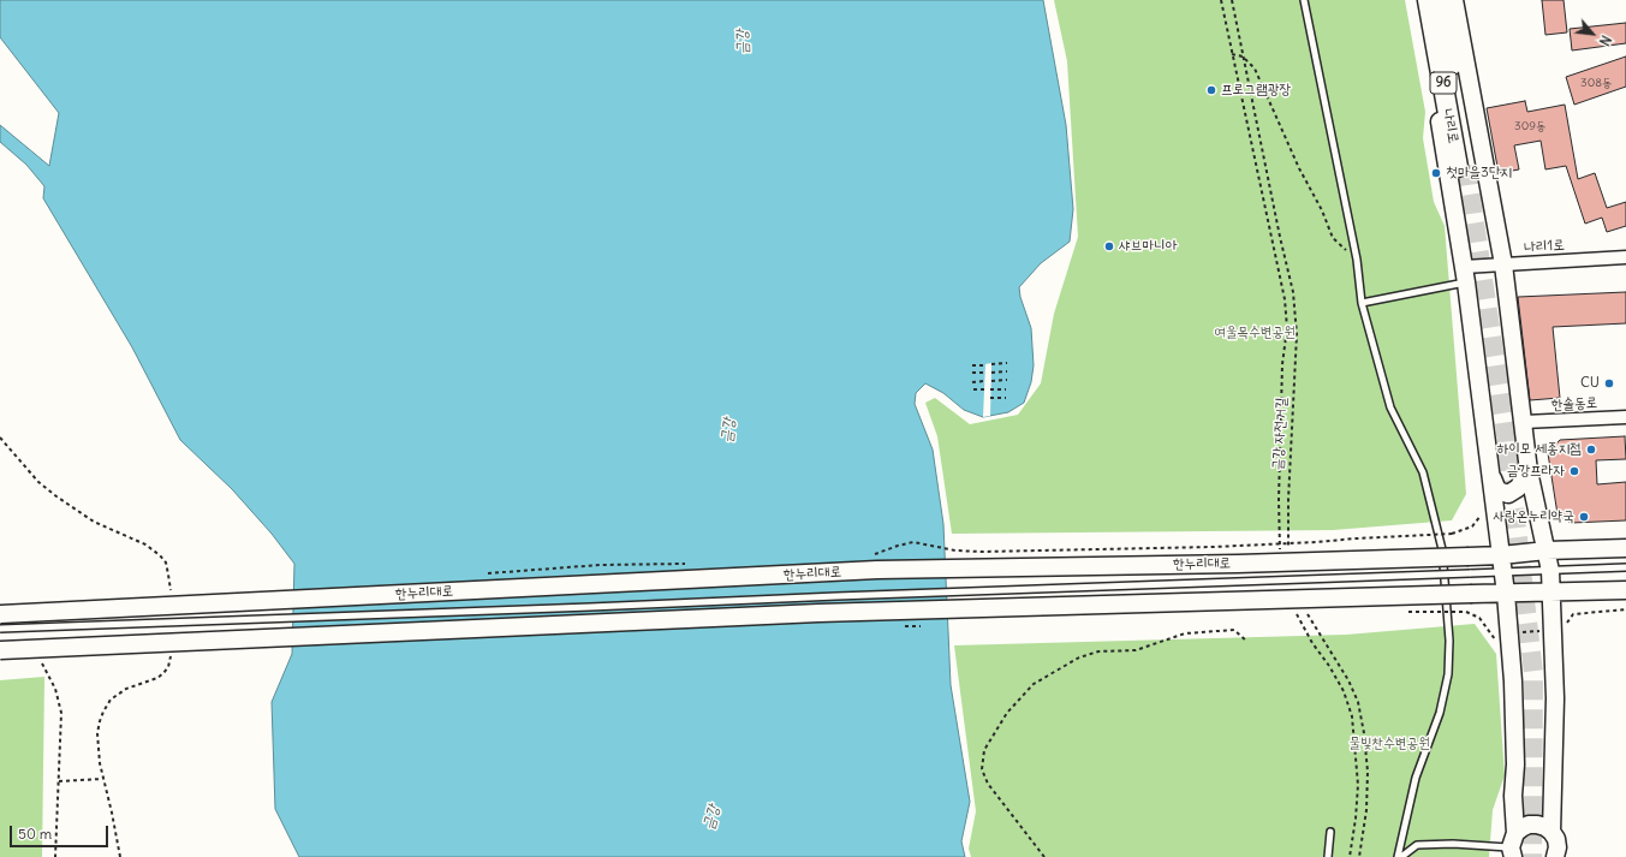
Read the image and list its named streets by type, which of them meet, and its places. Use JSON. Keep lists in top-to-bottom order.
{
  "streets": {
    "main road": ["96", "나리로"],
    "street": ["나리1로", "한솔동로", "한누리대로"],
    "path": ["금강 자전거길"]
  },
  "water": ["금강"],
  "parks": ["여울목수변공원", "물빛찬수변공원"],
  "places": [
    "프로그램광장",
    "첫마을3단지",
    "샤브마니아",
    "CU",
    "하이모 세종지점",
    "금강프라자",
    "사랑온누리약국"
  ],
  "house_numbers": ["308동", "309동"],
  "scale_bar": "50 m",
  "north": "bottom right"
}
